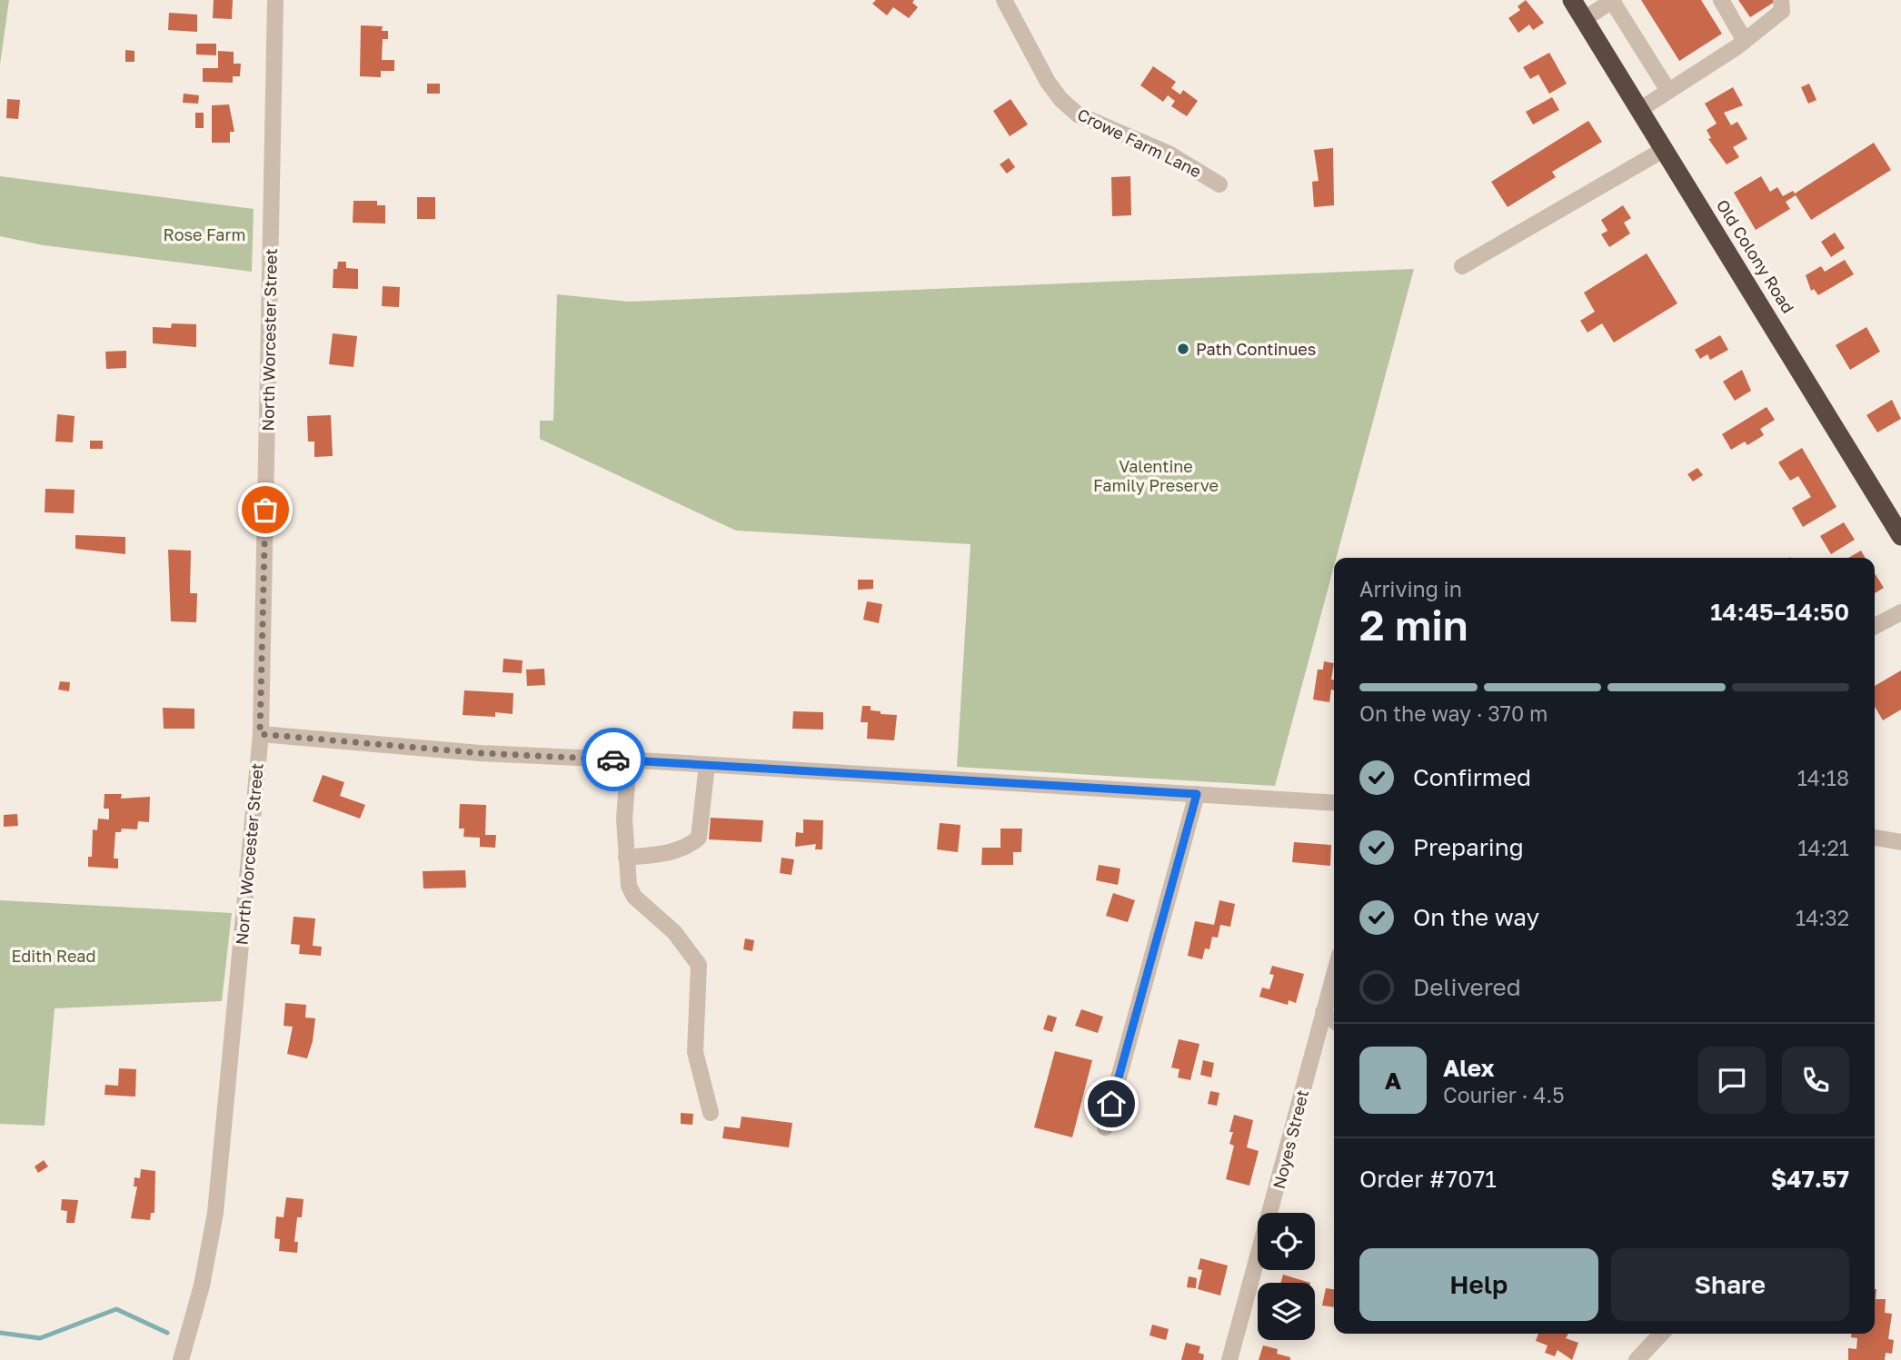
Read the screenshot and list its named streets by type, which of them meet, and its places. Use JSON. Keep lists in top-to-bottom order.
{
  "streets": {
    "highway": ["Old Colony Road"],
    "street": ["Crowe Farm Lane", "North Worcester Street", "Noyes Street"]
  },
  "parks": ["Rose Farm", "Valentine Family Preserve", "Edith Read"],
  "places": ["Path Continues"],
  "page": {
    "heading": ["2 min", "Arriving in", "14:45–14:50"],
    "panel": [
      "Alex",
      "Courier · 4.5",
      "Order #7071",
      "$47.57"
    ],
    "bar": "On the way · 370 m",
    "list": [
      ["Confirmed", "14:18"],
      ["Preparing", "14:21"],
      ["On the way", "14:32"],
      "Delivered"
    ],
    "round": "A",
    "buttons": ["Help", "Share"]
  }
}
